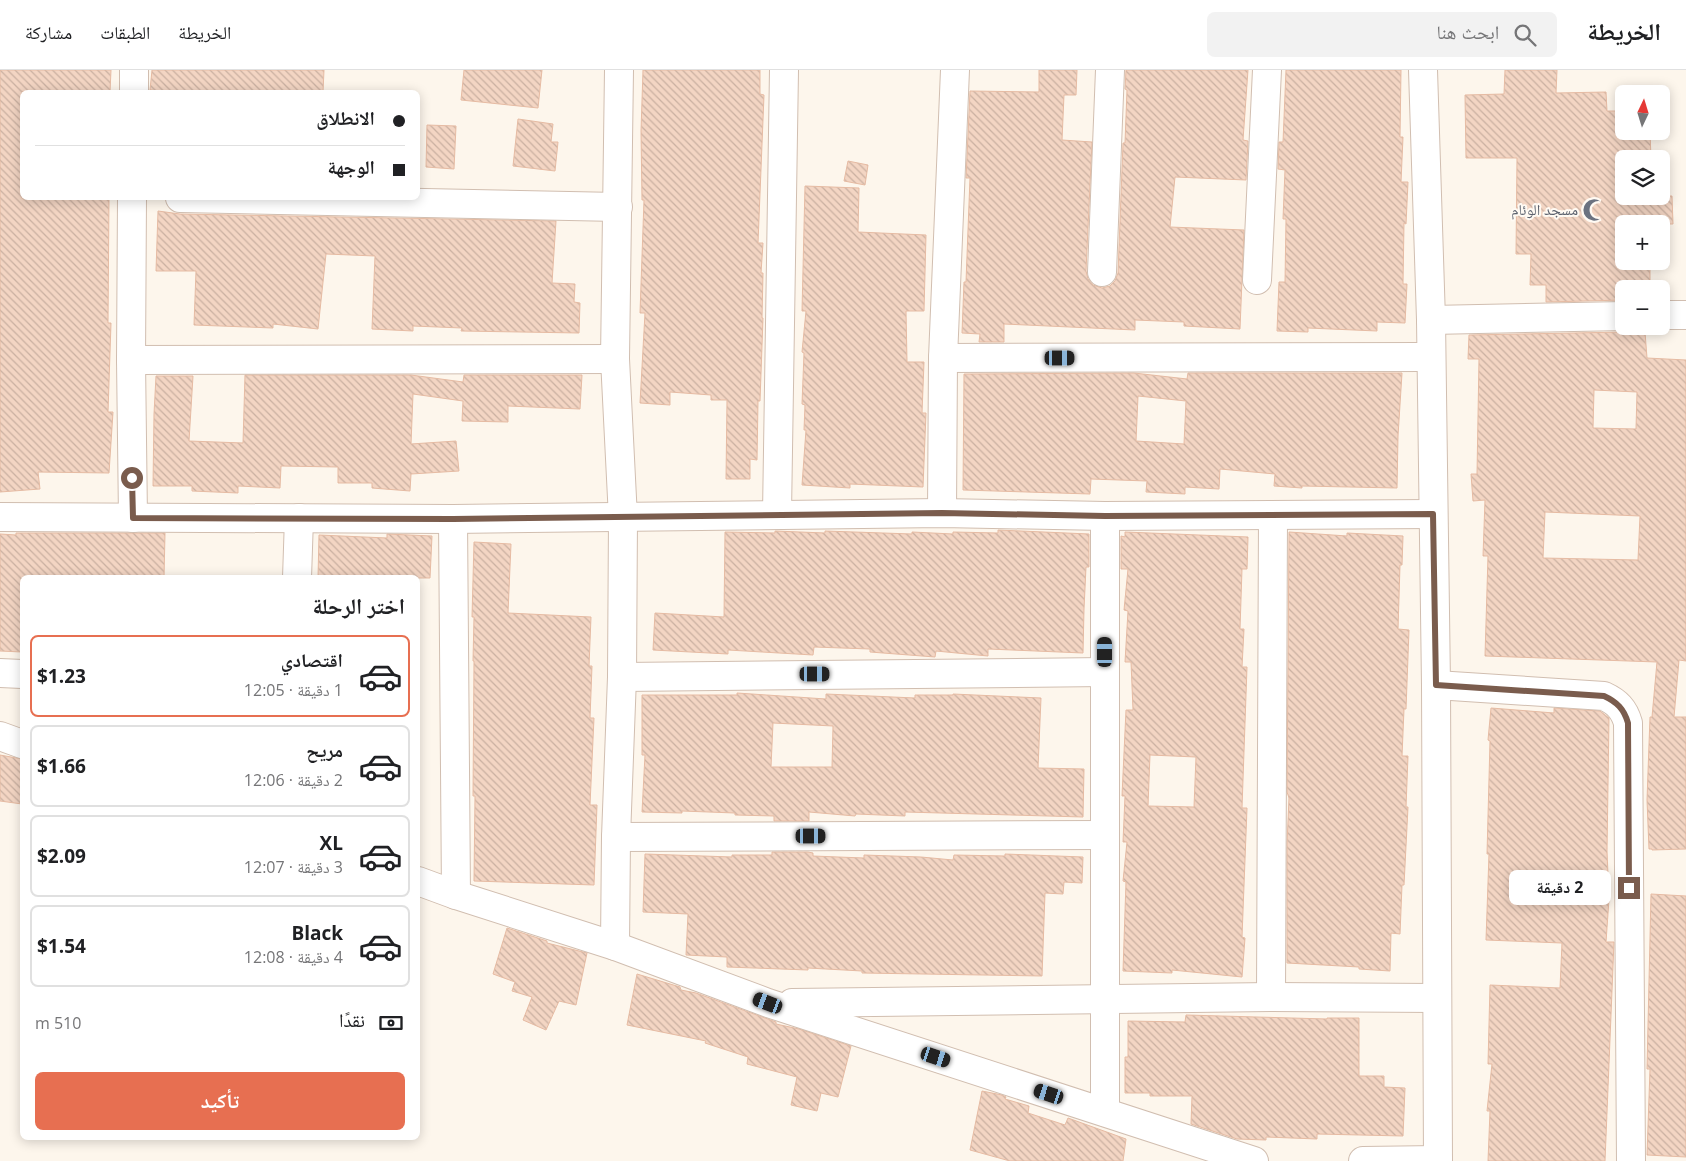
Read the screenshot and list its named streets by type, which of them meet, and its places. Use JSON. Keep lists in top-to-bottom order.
{
  "places": {
    "mosque": ["مسجد الوئام"]
  },
  "north": "top",
  "page": {
    "header": "الخريطة",
    "search": "ابحث هنا",
    "nav": ["الخريطة", "الطبقات", "مشاركة"],
    "map_buttons": ["+", "−"],
    "banner": ["الانطلاق", "الوجهة"],
    "heading": "اختر الرحلة",
    "list": [
      {
        "name": "اقتصادي",
        "note": "1 دقيقة · 12:05",
        "value": "$1.23"
      },
      {
        "name": "مريح",
        "note": "2 دقيقة · 12:06",
        "value": "$1.66"
      },
      {
        "name": "XL",
        "note": "3 دقيقة · 12:07",
        "value": "$2.09"
      },
      {
        "name": "Black",
        "note": "4 دقيقة · 12:08",
        "value": "$1.54"
      }
    ],
    "bubble": "2 دقيقة",
    "pay": ["نقدًا", "510 m"],
    "buttons": "تأكيد"
  }
}
